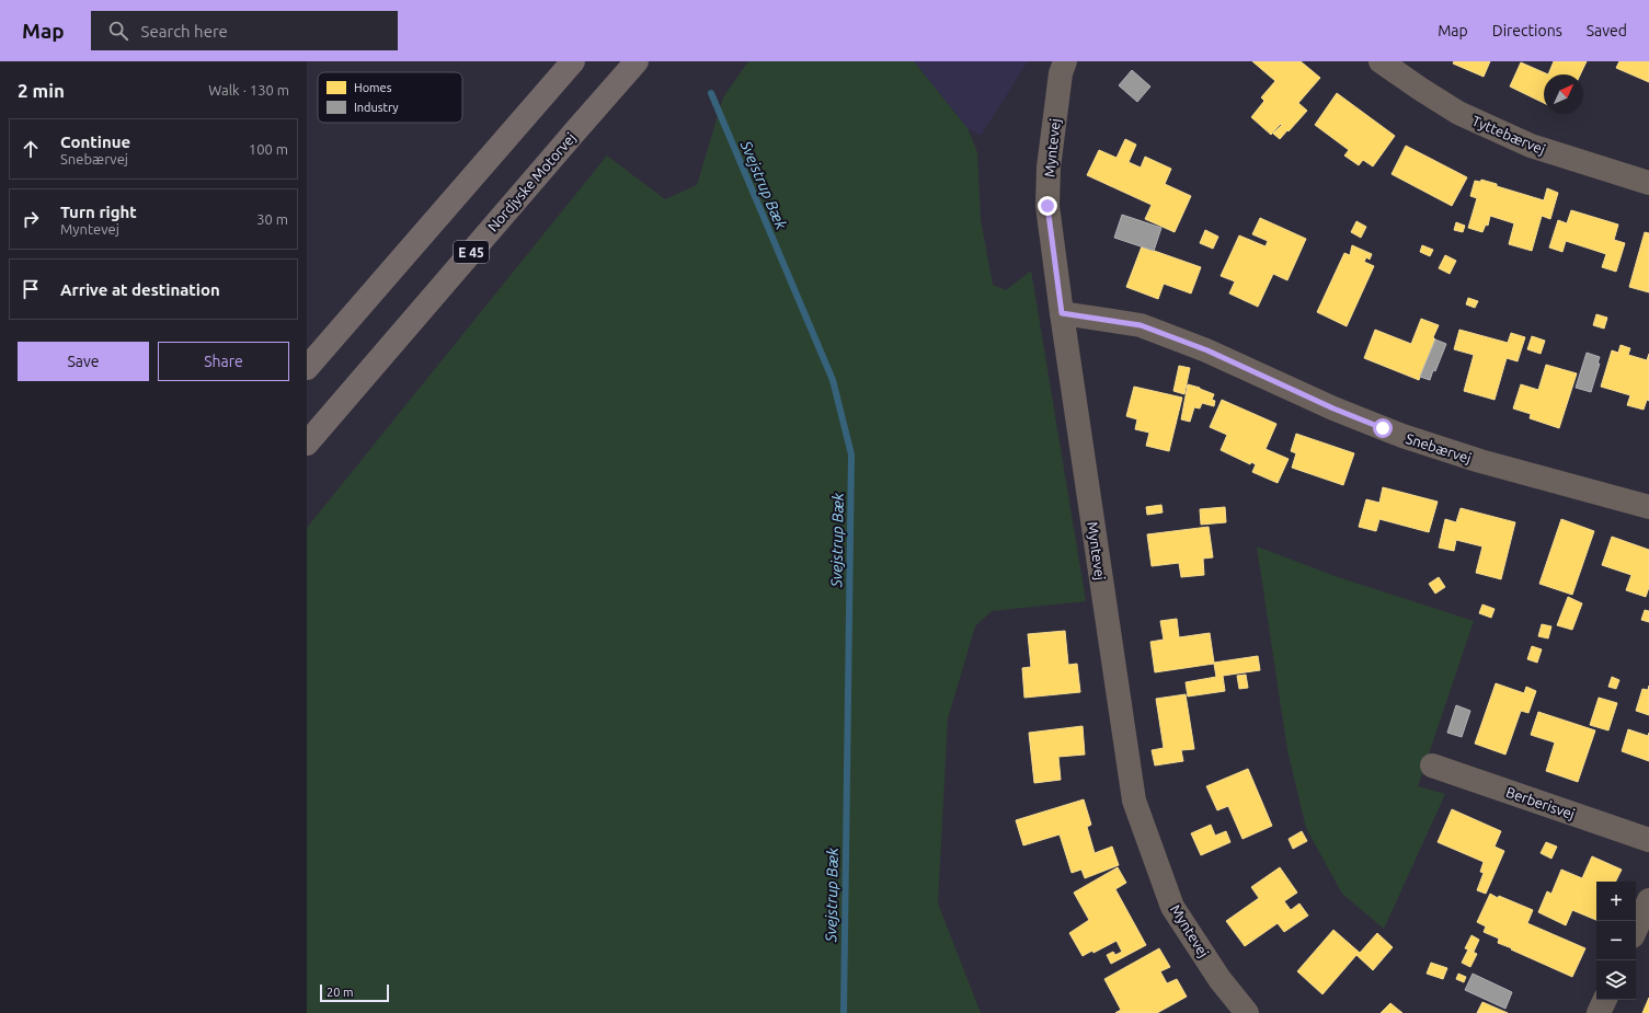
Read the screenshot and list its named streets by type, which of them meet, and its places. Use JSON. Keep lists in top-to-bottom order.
{
  "streets": {
    "highway": ["Nordjyske Motorvej", "E 45"],
    "street": [
      "Tyttebærvej",
      "Myntevej",
      "Snebærvej",
      "Berberisvej"
    ]
  },
  "crossings": [
    ["Myntevej", "Snebærvej"]
  ],
  "water": ["Svejstrup Bæk"],
  "legend": ["Homes", "Industry"],
  "scale_bar": "20 m",
  "north": "top right",
  "page": {
    "header": "Map",
    "search": "Search here",
    "nav": ["Map", "Directions", "Saved"],
    "heading": ["2 min", "Walk · 130 m"],
    "list": [
      ["Continue", "Snebærvej", "100 m"],
      ["Turn right", "Myntevej", "30 m"],
      "Arrive at destination"
    ],
    "buttons": ["Save", "Share"],
    "map_buttons": ["+", "−"],
    "scale": "20 m"
  }
}
